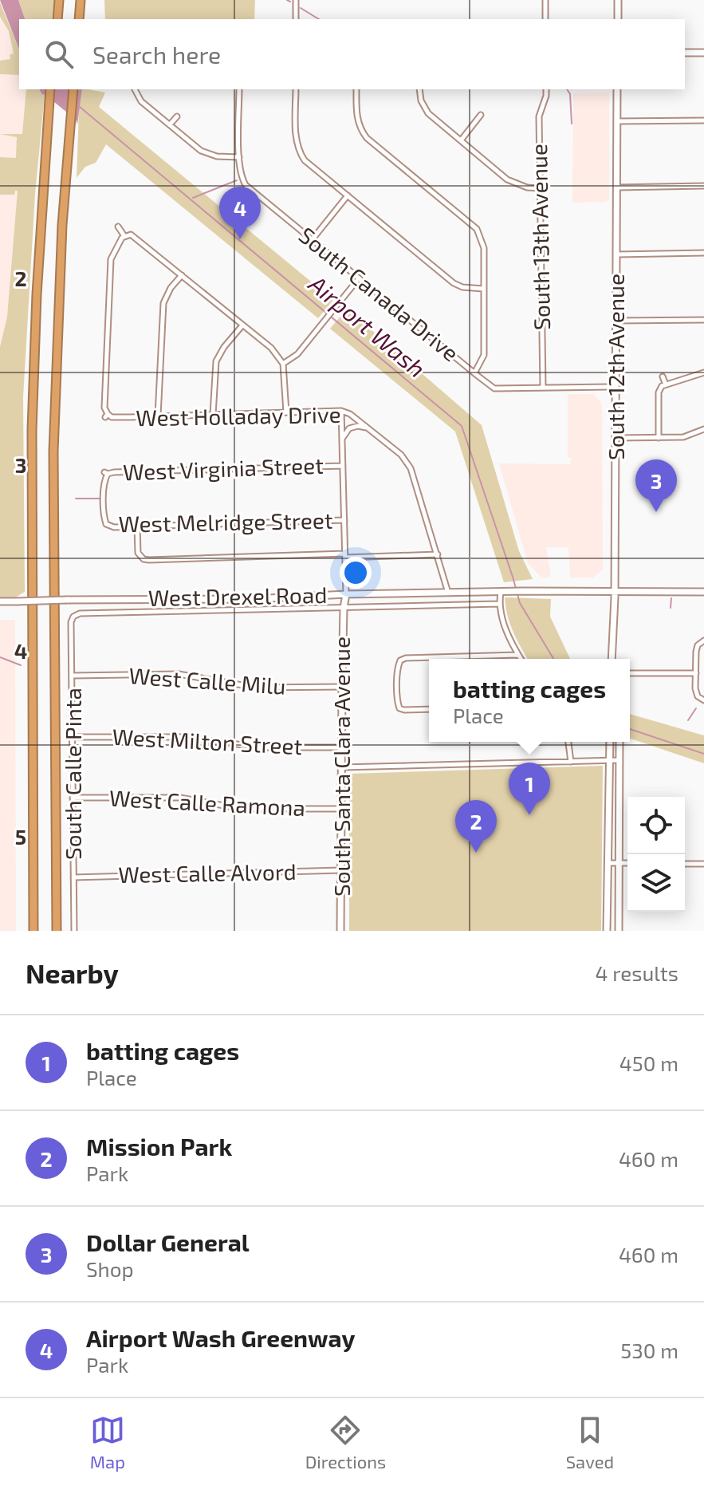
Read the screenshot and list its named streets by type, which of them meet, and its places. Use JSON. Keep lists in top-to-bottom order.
{
  "streets": {
    "street": [
      "South 13th Avenue",
      "South Canada Drive",
      "South 12th Avenue",
      "West Holladay Drive",
      "West Virginia Street",
      "West Melridge Street",
      "West Drexel Road",
      "West Calle Milu",
      "West Milton Street",
      "South Santa Clara Avenue",
      "South Calle Pinta",
      "West Calle Ramona",
      "West Calle Alvord"
    ]
  },
  "crossings": [
    ["South 13th Avenue", "South Canada Drive"],
    ["South Canada Drive", "South 12th Avenue"],
    ["South 12th Avenue", "West Drexel Road"],
    ["West Holladay Drive", "West Drexel Road"],
    ["West Holladay Drive", "South Santa Clara Avenue"],
    ["West Virginia Street", "West Melridge Street"],
    ["West Virginia Street", "South Santa Clara Avenue"],
    ["West Melridge Street", "South Santa Clara Avenue"],
    ["West Drexel Road", "South Santa Clara Avenue"],
    ["West Drexel Road", "South Calle Pinta"],
    ["West Calle Milu", "South Santa Clara Avenue"],
    ["West Calle Milu", "South Calle Pinta"],
    ["West Milton Street", "South Santa Clara Avenue"],
    ["West Milton Street", "South Calle Pinta"],
    ["South Santa Clara Avenue", "West Calle Ramona"],
    ["South Santa Clara Avenue", "West Calle Alvord"],
    ["South Calle Pinta", "West Calle Ramona"],
    ["South Calle Pinta", "West Calle Alvord"]
  ],
  "water": ["Airport Wash"],
  "page": {
    "search": "Search here",
    "pins": [
      "4",
      "3",
      "1",
      "2"
    ],
    "popup": ["batting cages", "Place"],
    "heading": ["Nearby", "4 results"],
    "list": [
      {
        "mark": "1",
        "name": "batting cages",
        "note": "Place",
        "value": "450 m"
      },
      {
        "mark": "2",
        "name": "Mission Park",
        "note": "Park",
        "value": "460 m"
      },
      {
        "mark": "3",
        "name": "Dollar General",
        "note": "Shop",
        "value": "460 m"
      },
      {
        "mark": "4",
        "name": "Airport Wash Greenway",
        "note": "Park",
        "value": "530 m"
      }
    ],
    "nav": ["Map", "Directions", "Saved"]
  },
  "grid": {
    "rows": [
      "2",
      "3",
      "4",
      "5"
    ]
  }
}
